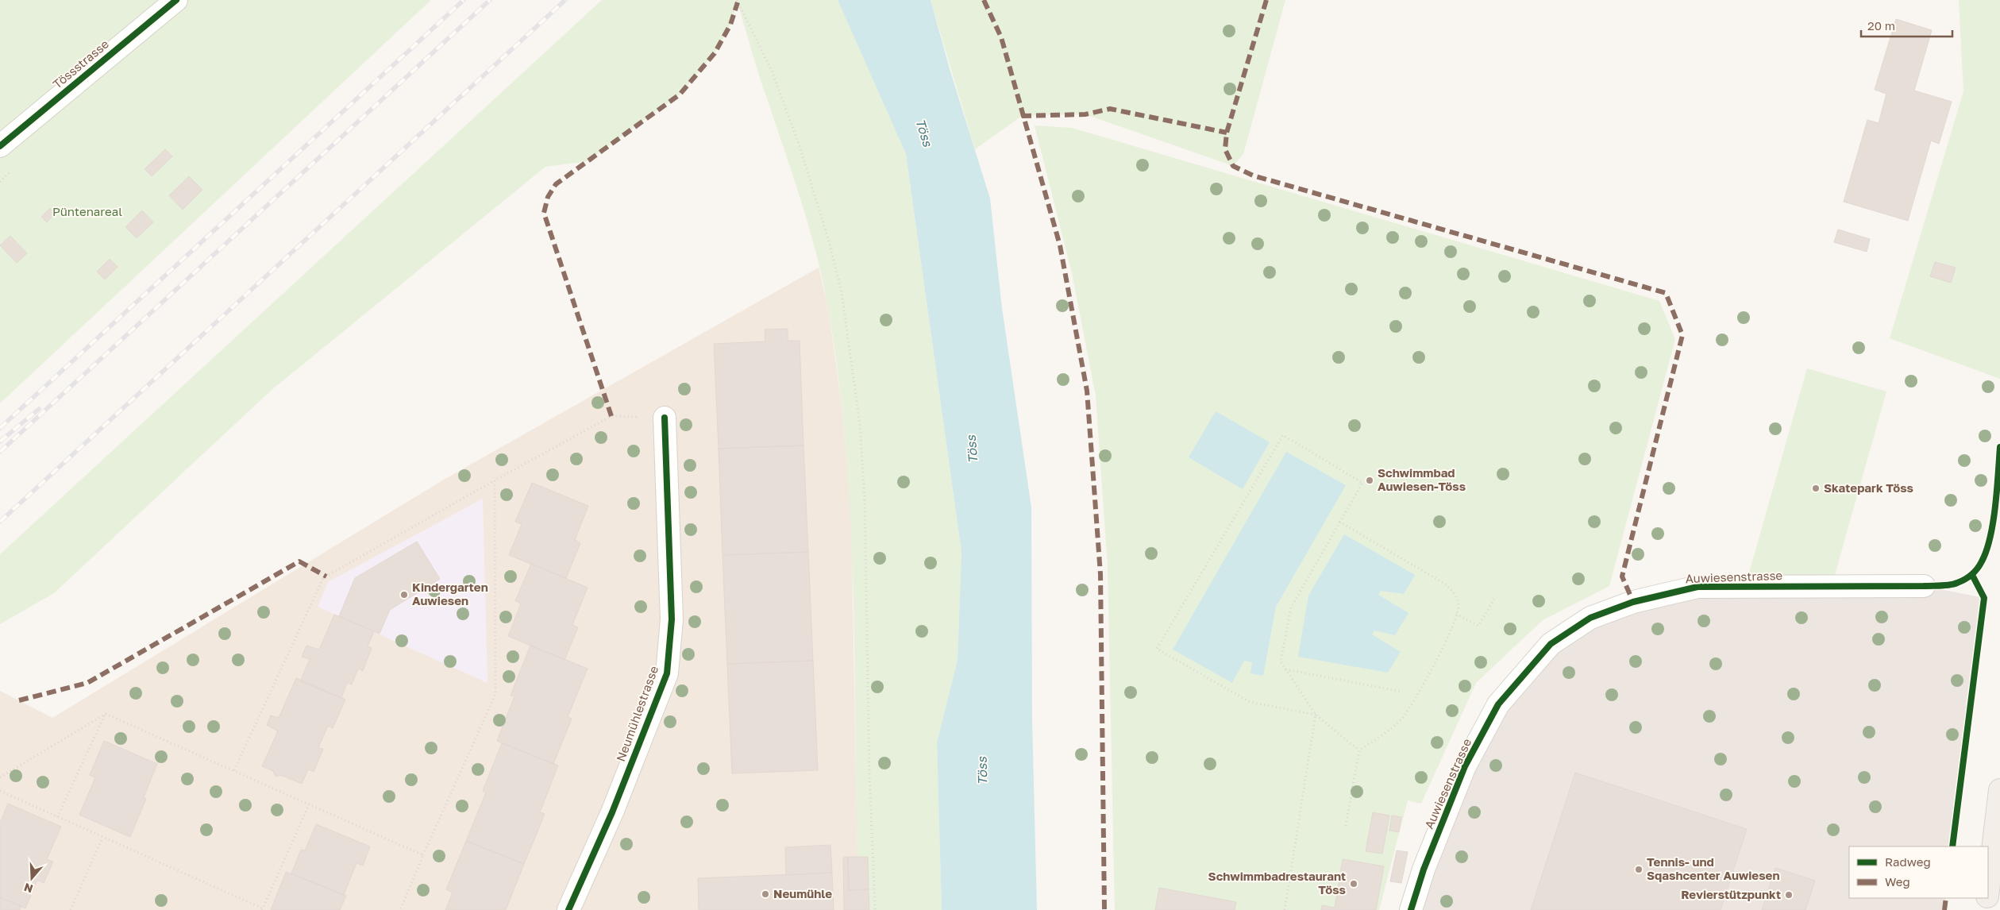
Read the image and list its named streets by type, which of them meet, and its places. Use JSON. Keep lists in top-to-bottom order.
{
  "streets": {
    "street": ["Tössstrasse", "Auwiesenstrasse", "Neumühlestrasse"]
  },
  "water": ["Töss"],
  "parks": ["Püntenareal"],
  "places": [
    "Schwimmbad Auwiesen-Töss",
    "Skatepark Töss",
    "Kindergarten Auwiesen",
    "Tennis- und Sqashcenter Auwiesen",
    "Schwimmbadrestaurant Töss",
    "Neumühle",
    "Revierstützpunkt"
  ],
  "legend": ["Radweg", "Weg"],
  "scale_bar": "20 m",
  "north": "bottom"
}
